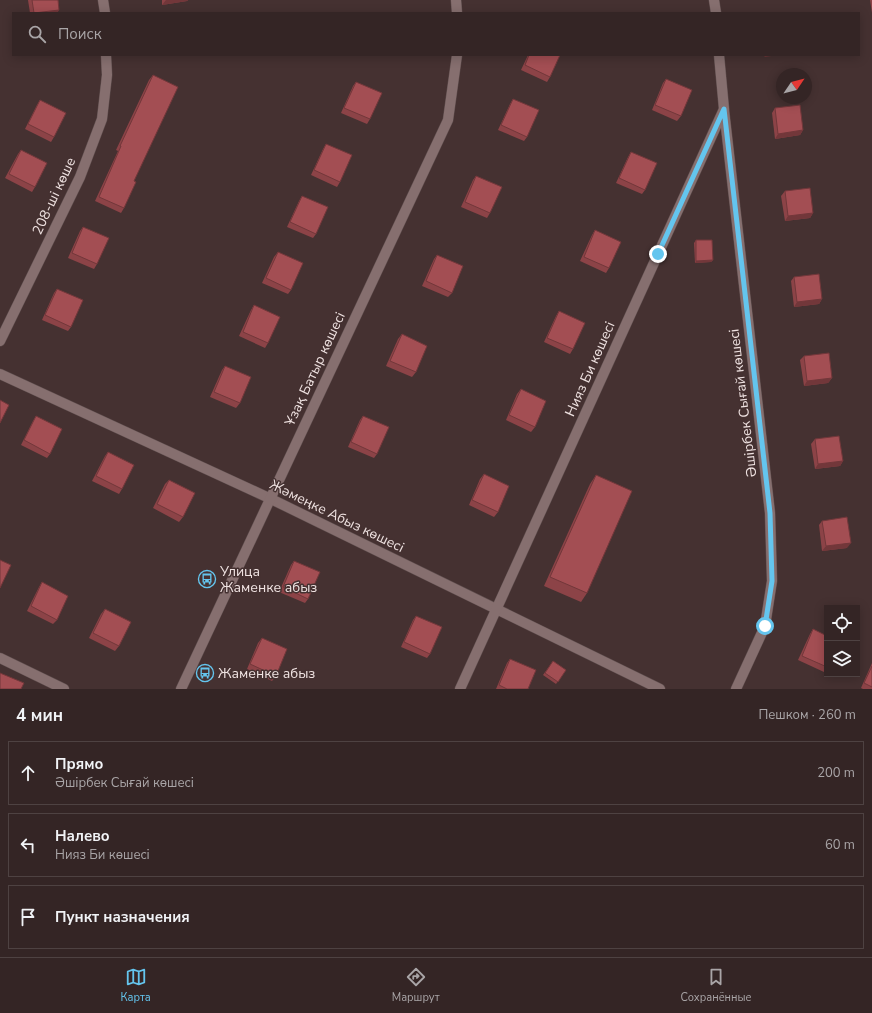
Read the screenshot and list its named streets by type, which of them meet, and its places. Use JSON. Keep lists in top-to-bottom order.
{
  "streets": {
    "street": [
      "208-ші көше",
      "Ұзақ Батыр көшесі",
      "Нияз Би көшесі",
      "Әшірбек Сығай көшесі",
      "Жәмеңке Абыз көшесі"
    ]
  },
  "crossings": [
    ["Ұзақ Батыр көшесі", "Жәмеңке Абыз көшесі"],
    ["Нияз Би көшесі", "Әшірбек Сығай көшесі"],
    ["Нияз Би көшесі", "Жәмеңке Абыз көшесі"]
  ],
  "places": {
    "bus stop": ["Улица Жаменке абыз", "Жаменке абыз"]
  },
  "north": "top right",
  "page": {
    "search": "Поиск",
    "heading": ["4 мин", "Пешком · 260 m"],
    "list": [
      ["Прямо", "Әшірбек Сығай көшесі", "200 m"],
      ["Налево", "Нияз Би көшесі", "60 m"],
      "Пункт назначения"
    ],
    "nav": ["Карта", "Маршрут", "Сохранённые"]
  }
}
